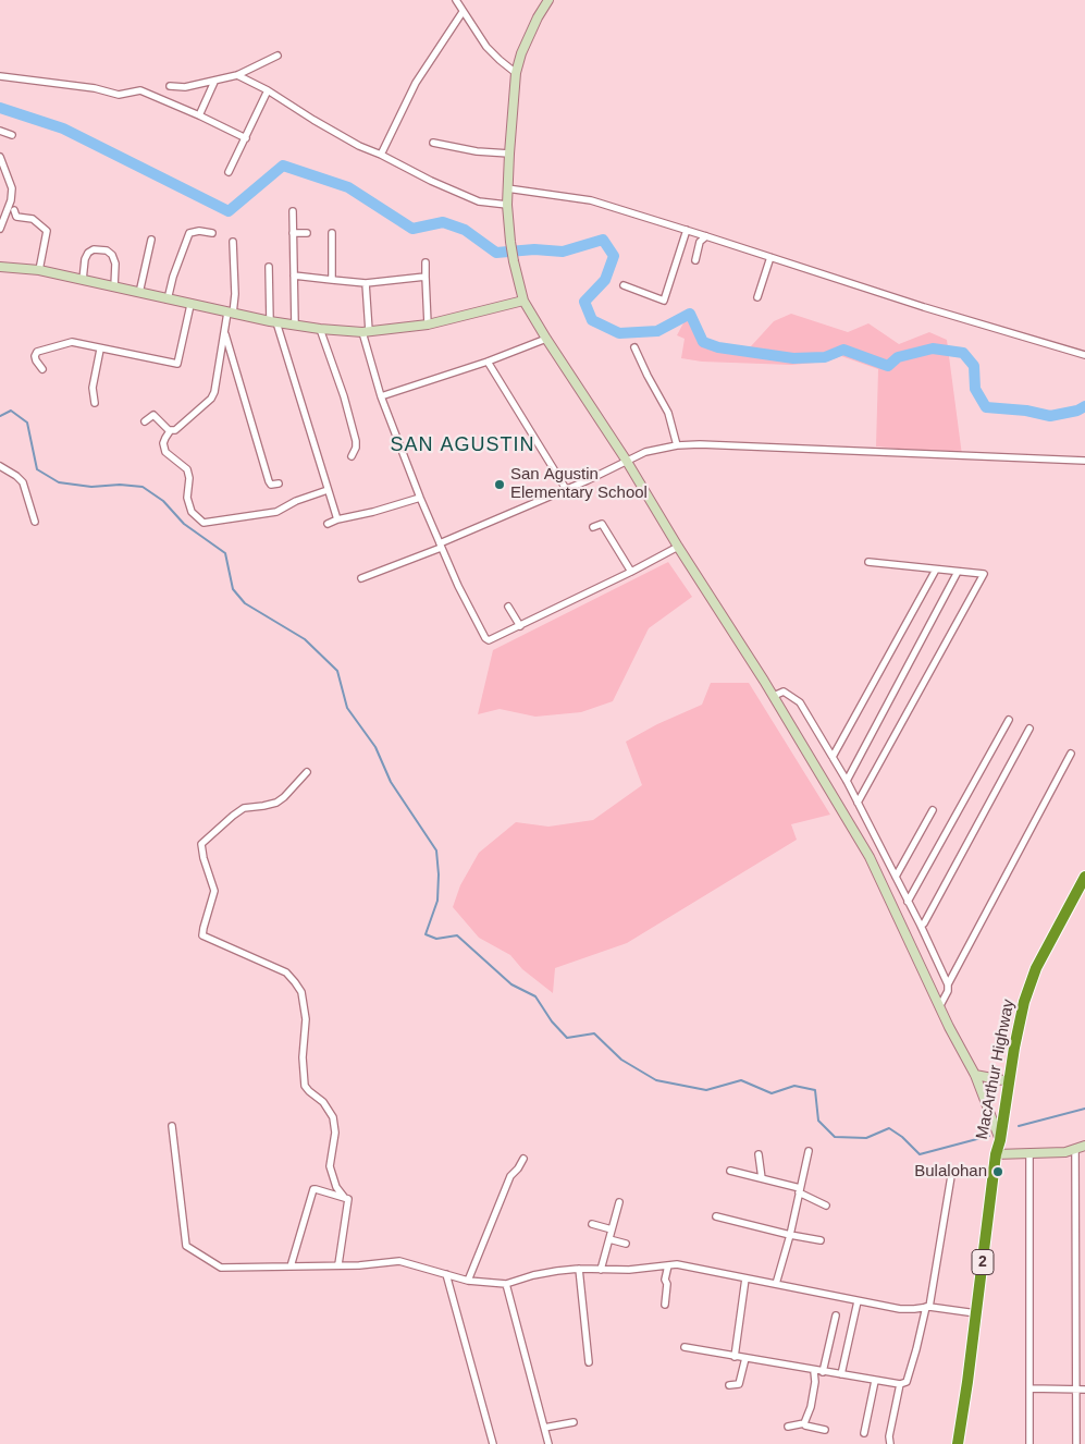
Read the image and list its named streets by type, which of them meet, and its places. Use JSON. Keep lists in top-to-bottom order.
{
  "streets": {
    "highway": ["MacArthur Highway", "2"]
  },
  "districts": ["SAN AGUSTIN"],
  "places": ["San Agustin Elementary School", "Bulalohan"]
}
